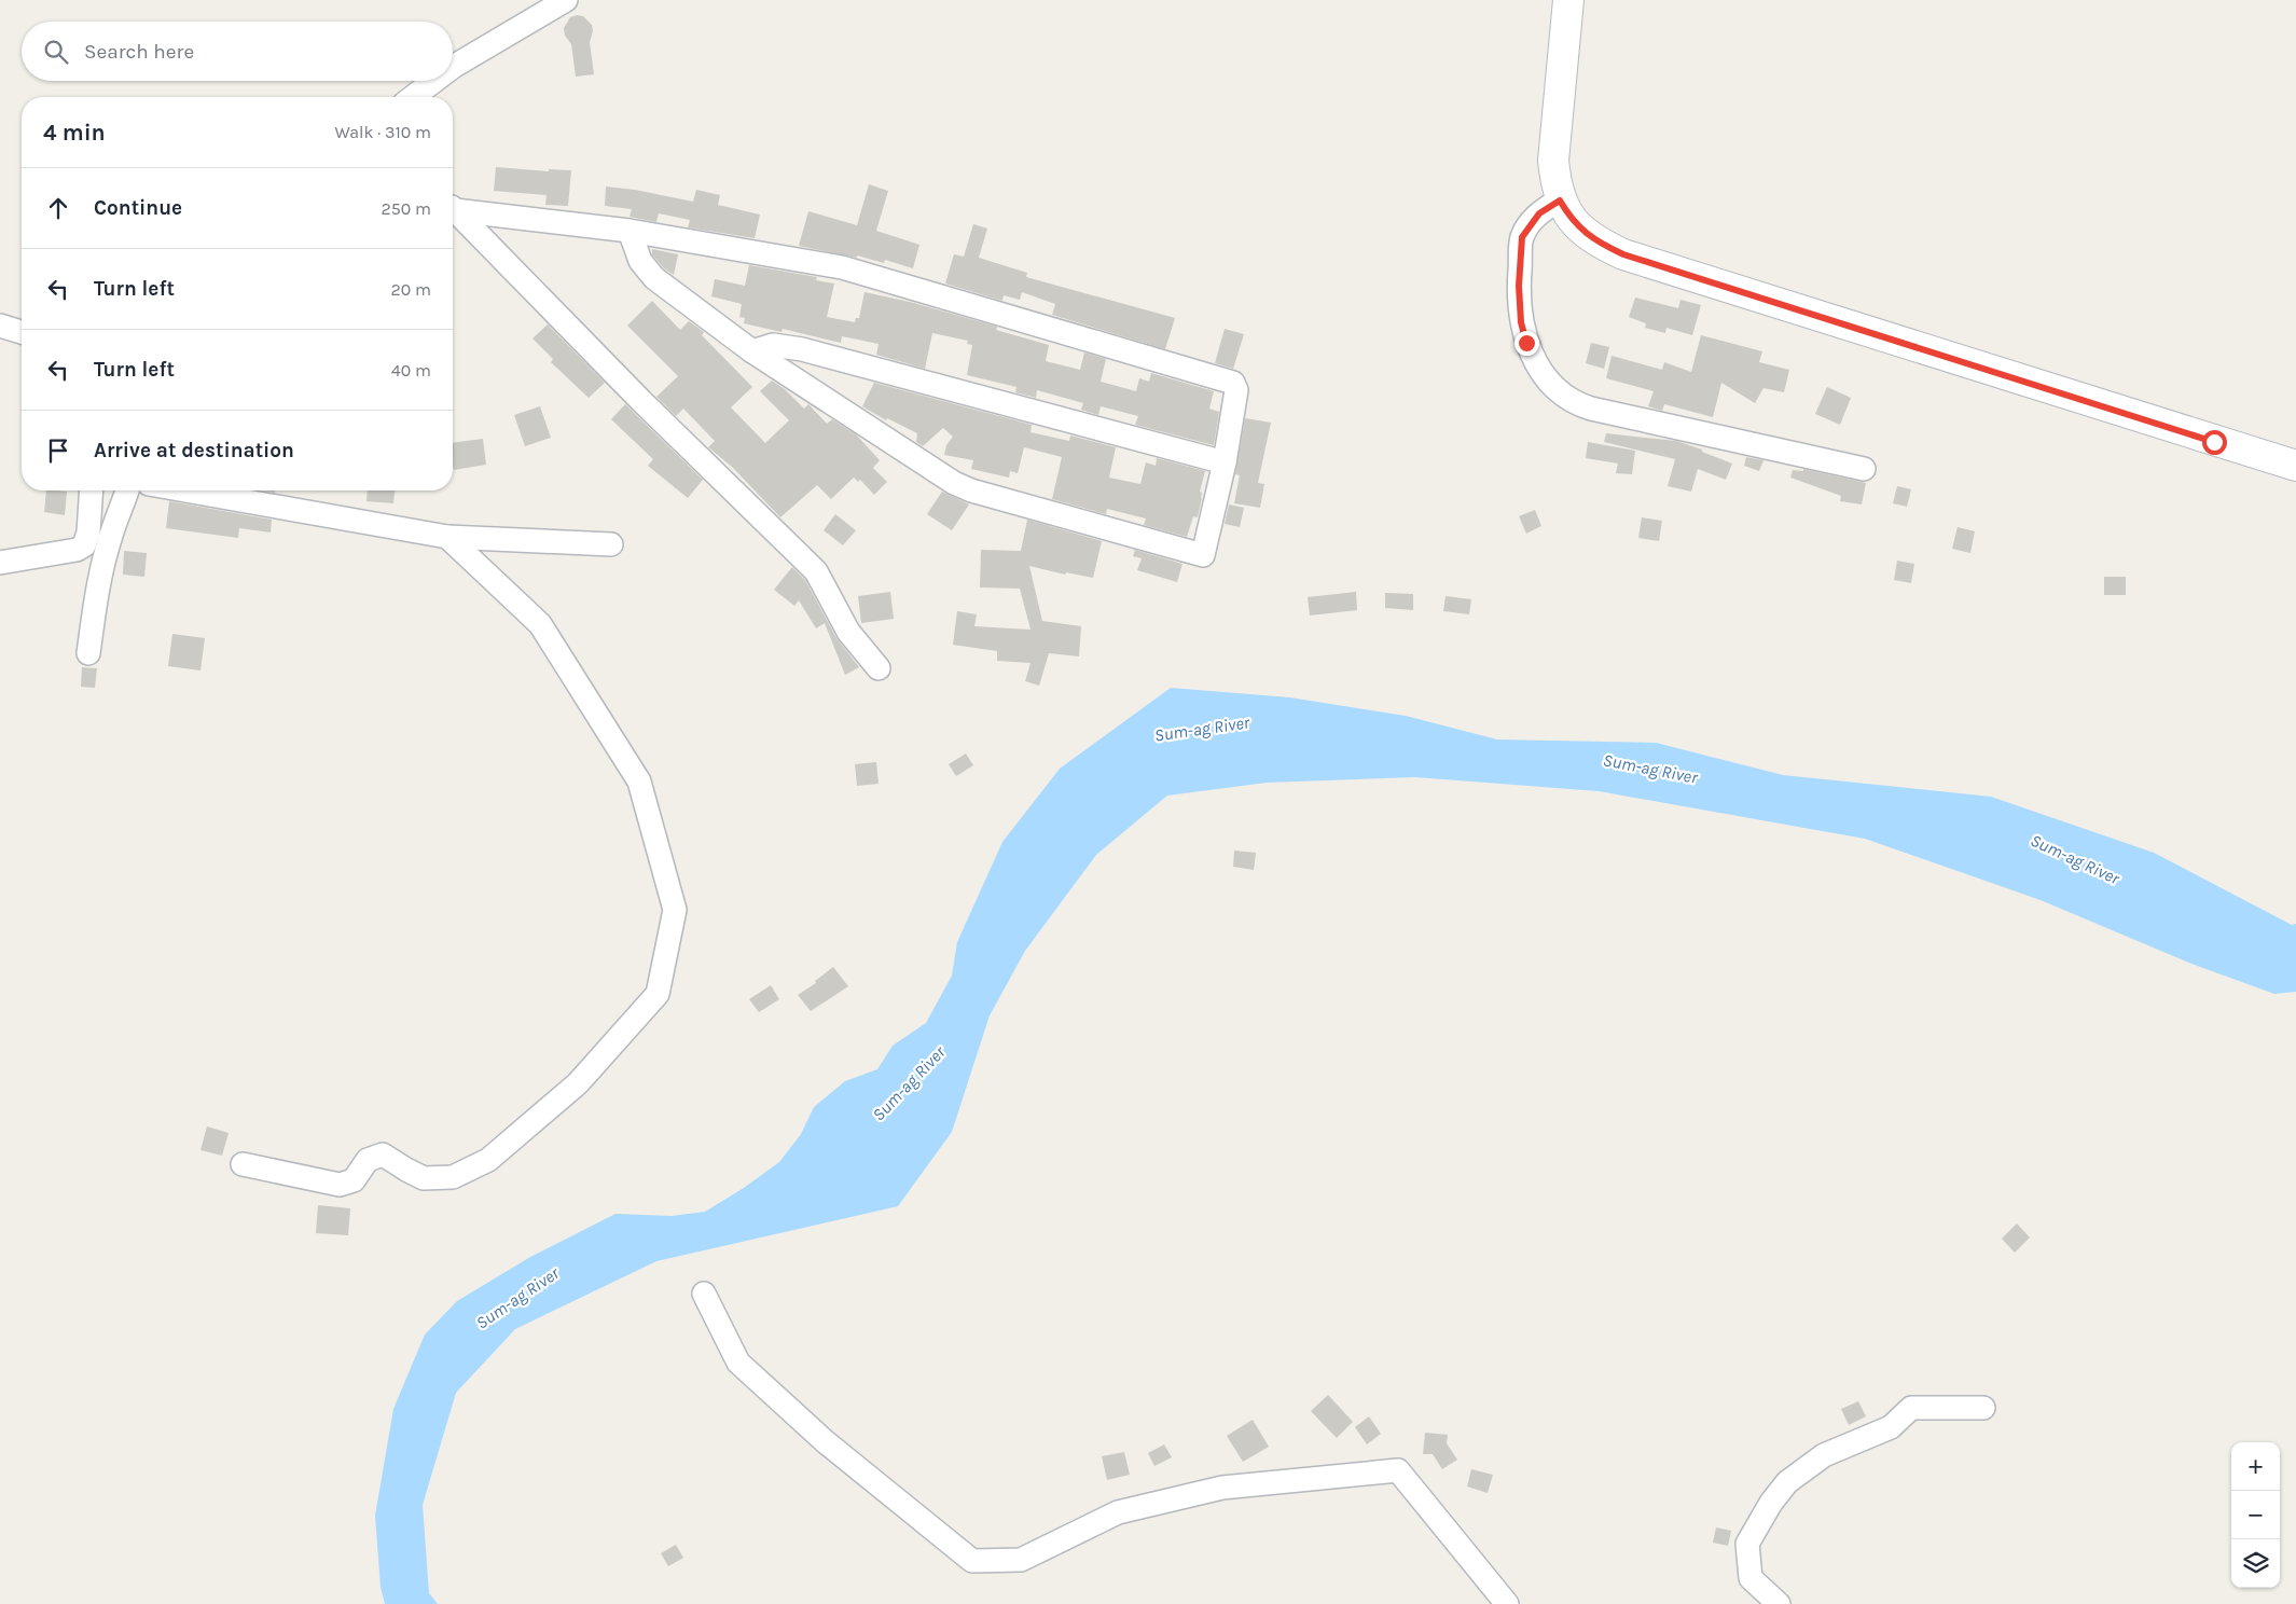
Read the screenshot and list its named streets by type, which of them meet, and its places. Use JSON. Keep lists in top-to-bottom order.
{
  "water": ["Sum-ag River"],
  "page": {
    "search": "Search here",
    "heading": ["4 min", "Walk · 310 m"],
    "list": [
      ["Continue", "250 m"],
      ["Turn left", "20 m"],
      ["Turn left", "40 m"],
      "Arrive at destination"
    ],
    "map_buttons": ["+", "−"]
  }
}
